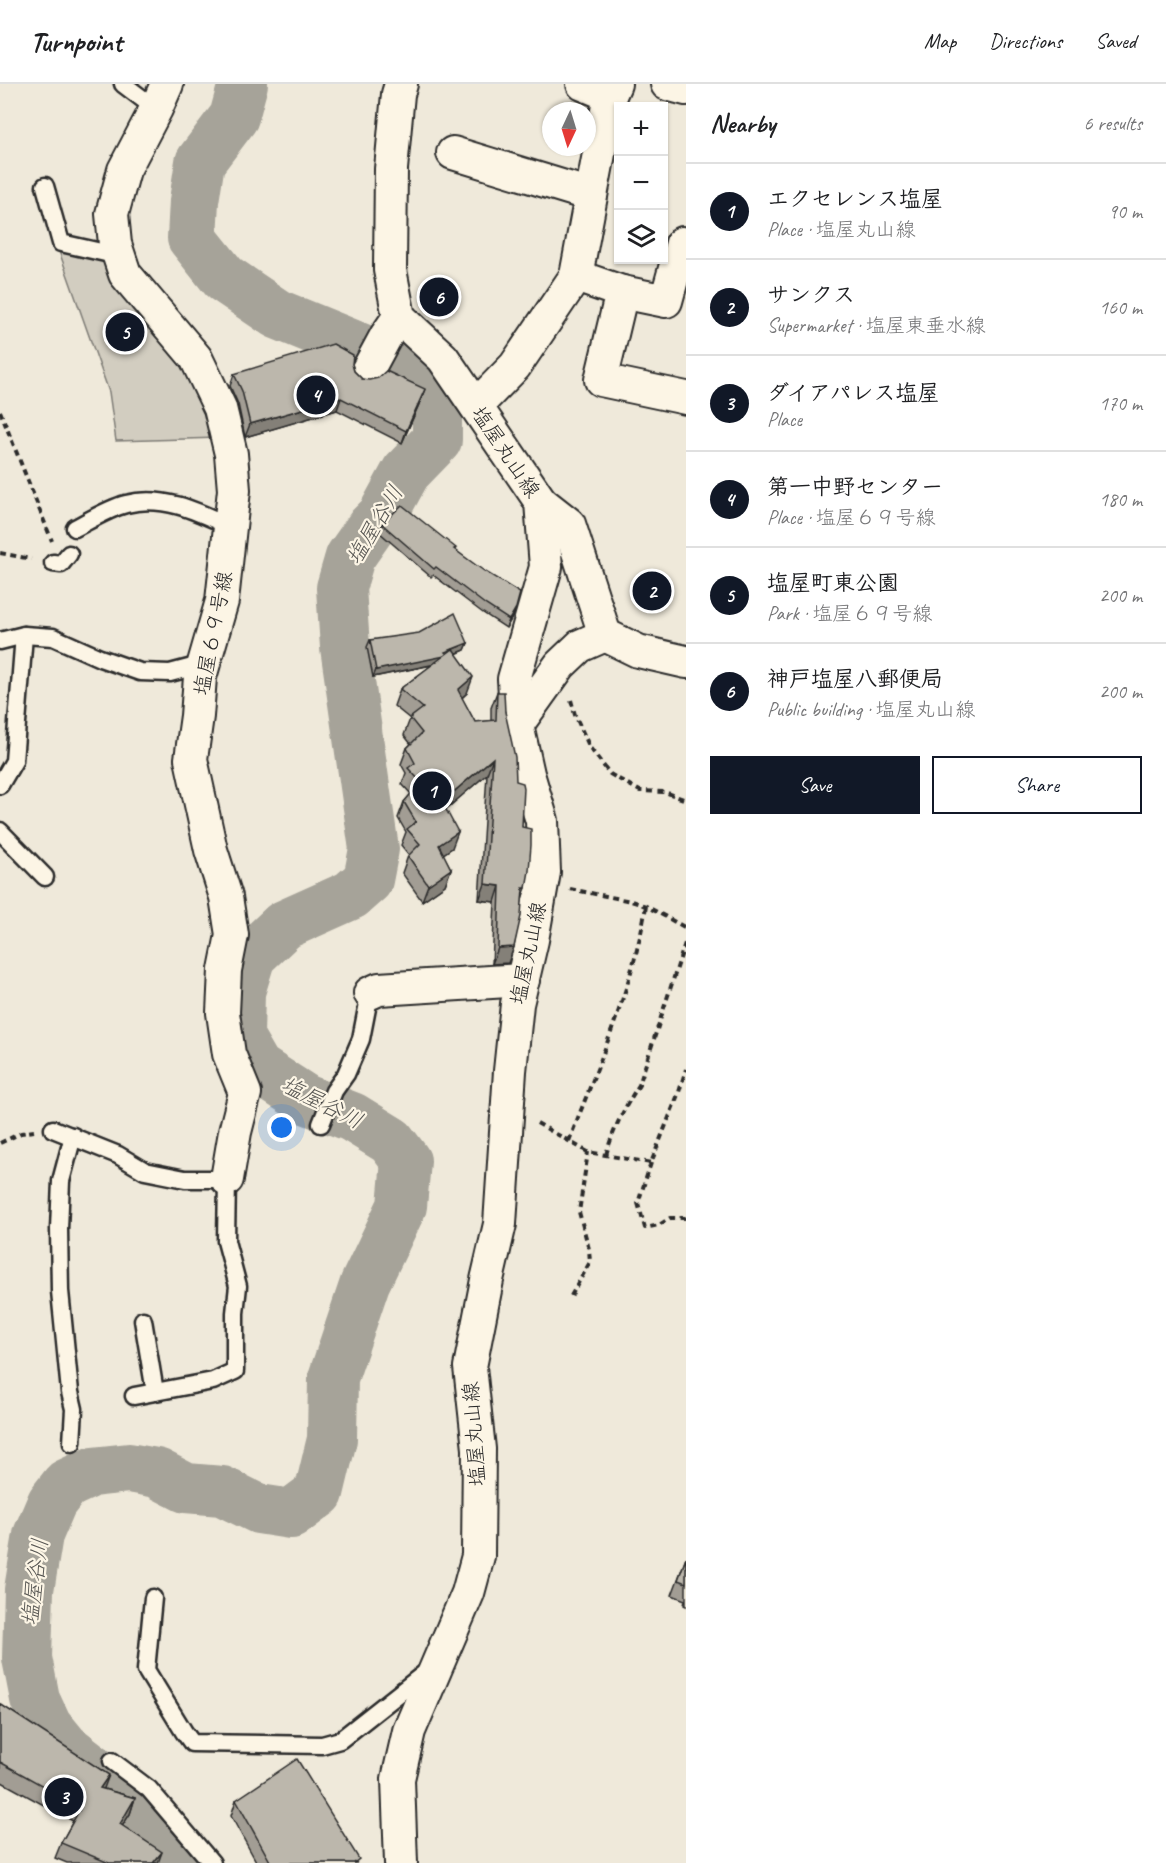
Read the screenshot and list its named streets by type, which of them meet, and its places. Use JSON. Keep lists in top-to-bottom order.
{
  "streets": {
    "street": ["塩屋丸山線", "塩屋６９号線"]
  },
  "water": ["塩屋谷川"],
  "north": "bottom",
  "page": {
    "header": "Turnpoint",
    "nav": ["Map", "Directions", "Saved"],
    "heading": ["Nearby", "6 results"],
    "map_buttons": ["+", "−"],
    "list": [
      {
        "mark": "1",
        "name": "エクセレンス塩屋",
        "note": "Place · 塩屋丸山線",
        "value": "90 m"
      },
      {
        "mark": "2",
        "name": "サンクス",
        "note": "Supermarket · 塩屋東垂水線",
        "value": "160 m"
      },
      {
        "mark": "3",
        "name": "ダイアパレス塩屋",
        "note": "Place",
        "value": "170 m"
      },
      {
        "mark": "4",
        "name": "第一中野センター",
        "note": "Place · 塩屋６９号線",
        "value": "180 m"
      },
      {
        "mark": "5",
        "name": "塩屋町東公園",
        "note": "Park · 塩屋６９号線",
        "value": "200 m"
      },
      {
        "mark": "6",
        "name": "神戸塩屋八郵便局",
        "note": "Public building · 塩屋丸山線",
        "value": "200 m"
      }
    ],
    "pins": [
      "6",
      "5",
      "4",
      "2",
      "1",
      "3"
    ],
    "buttons": ["Save", "Share"]
  }
}
